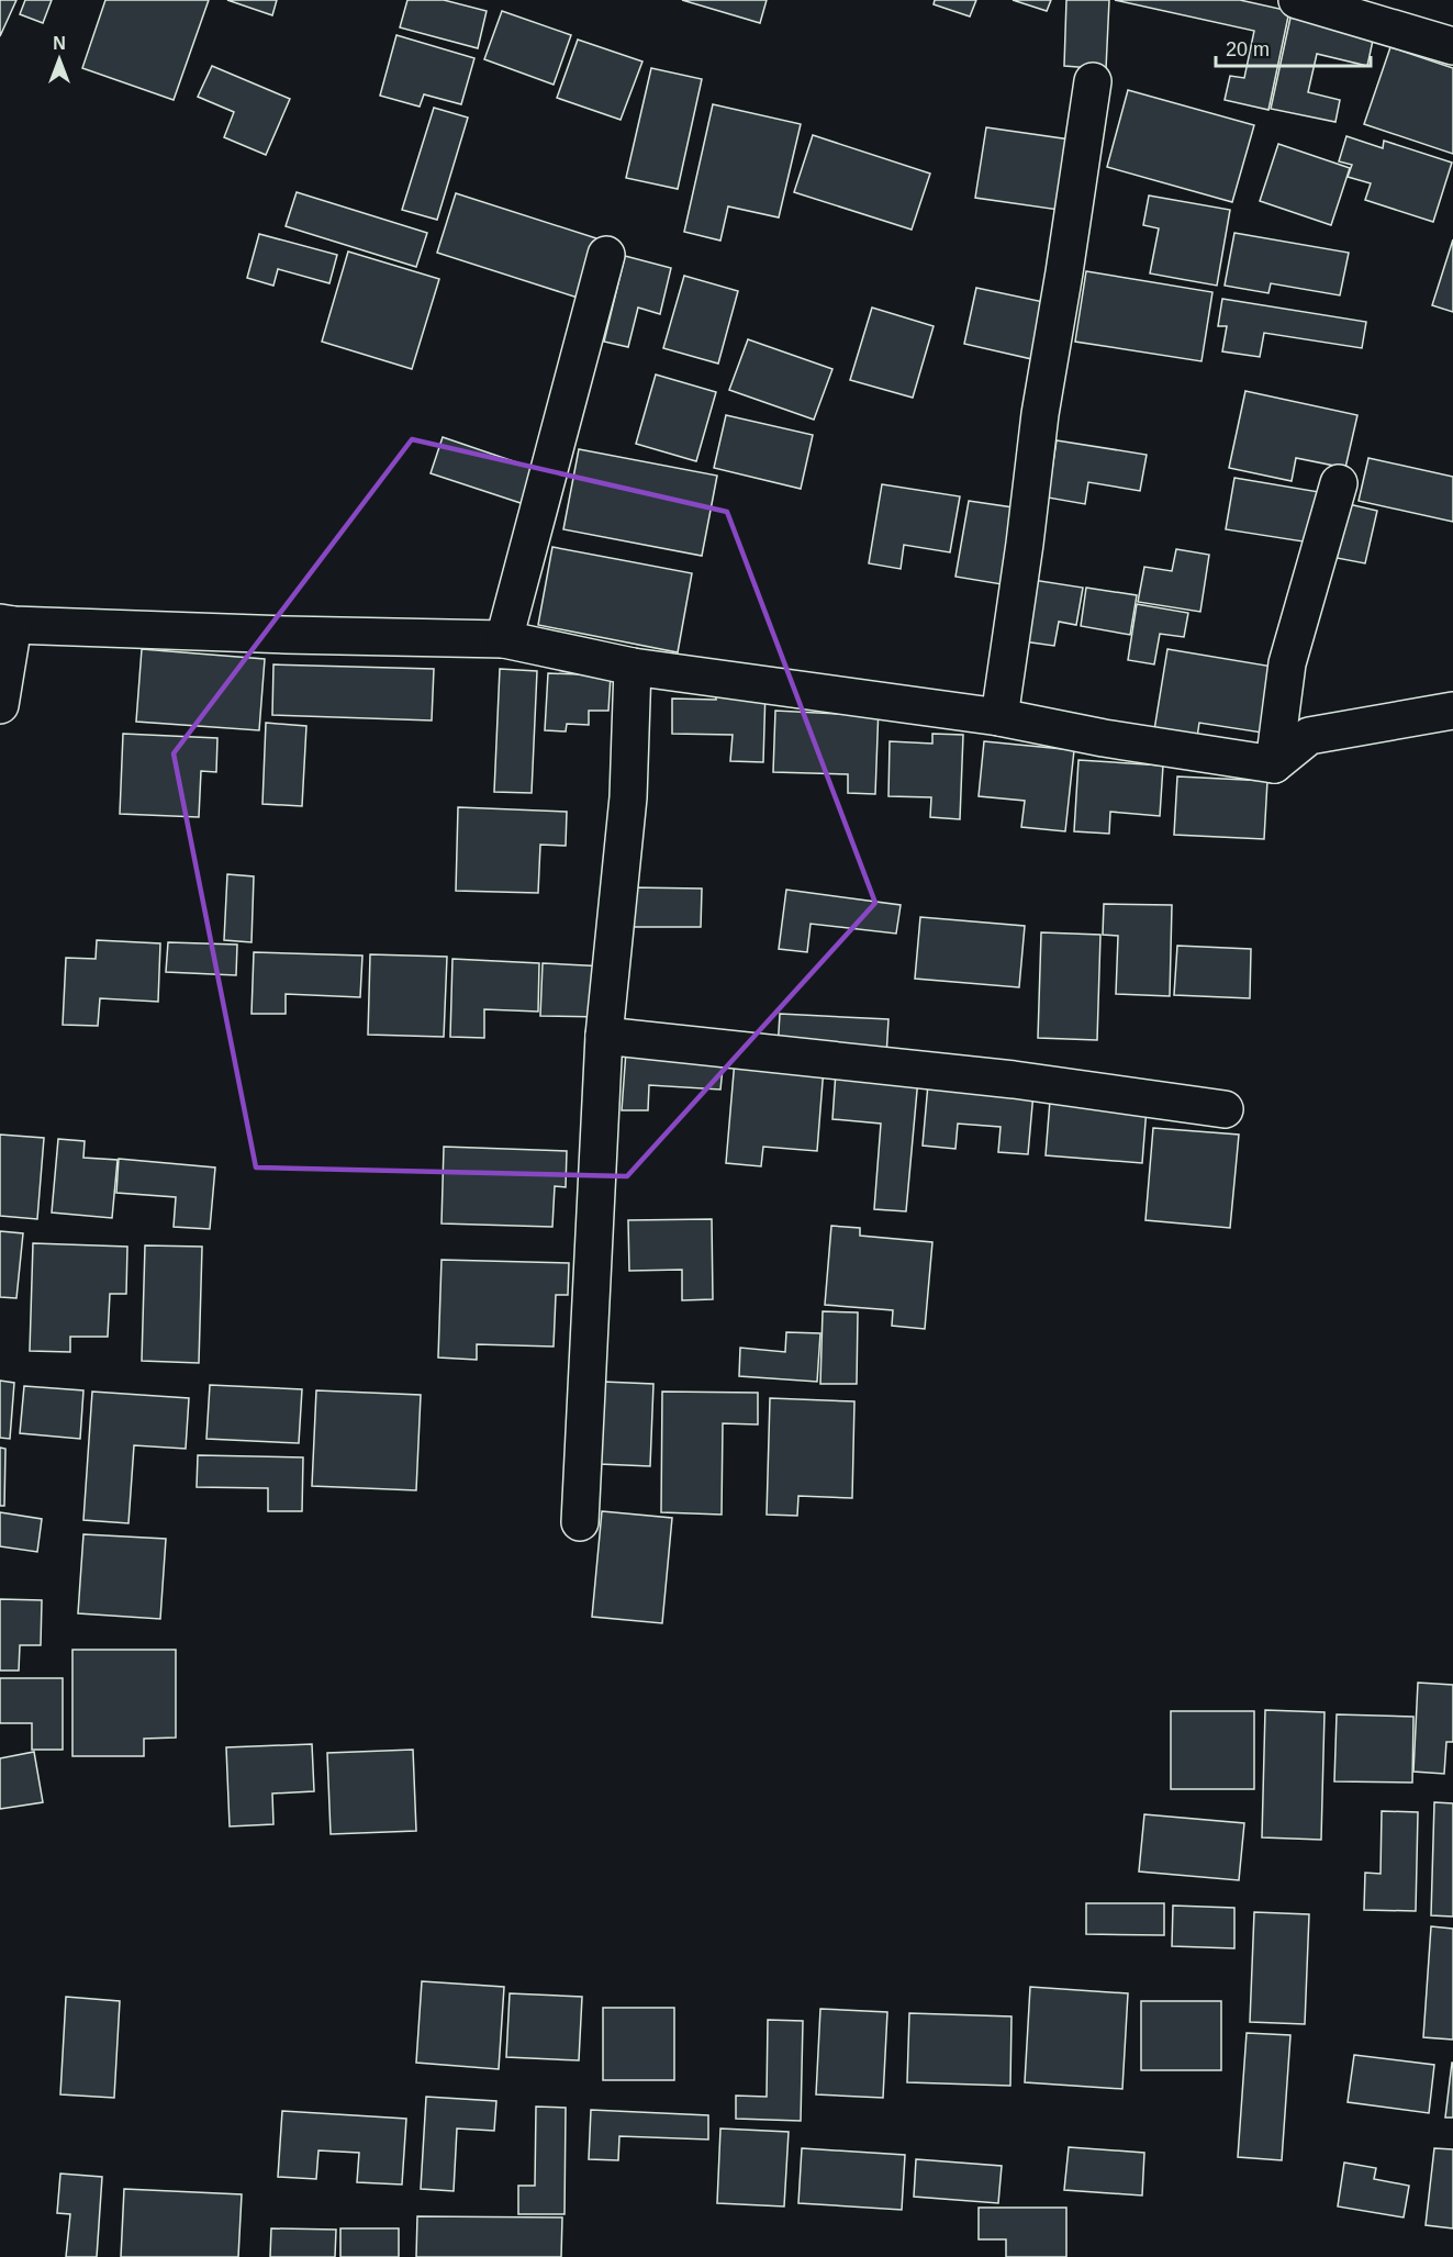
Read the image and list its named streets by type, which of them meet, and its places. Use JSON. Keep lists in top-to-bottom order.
{
  "scale_bar": "20 m",
  "north": "top"
}
